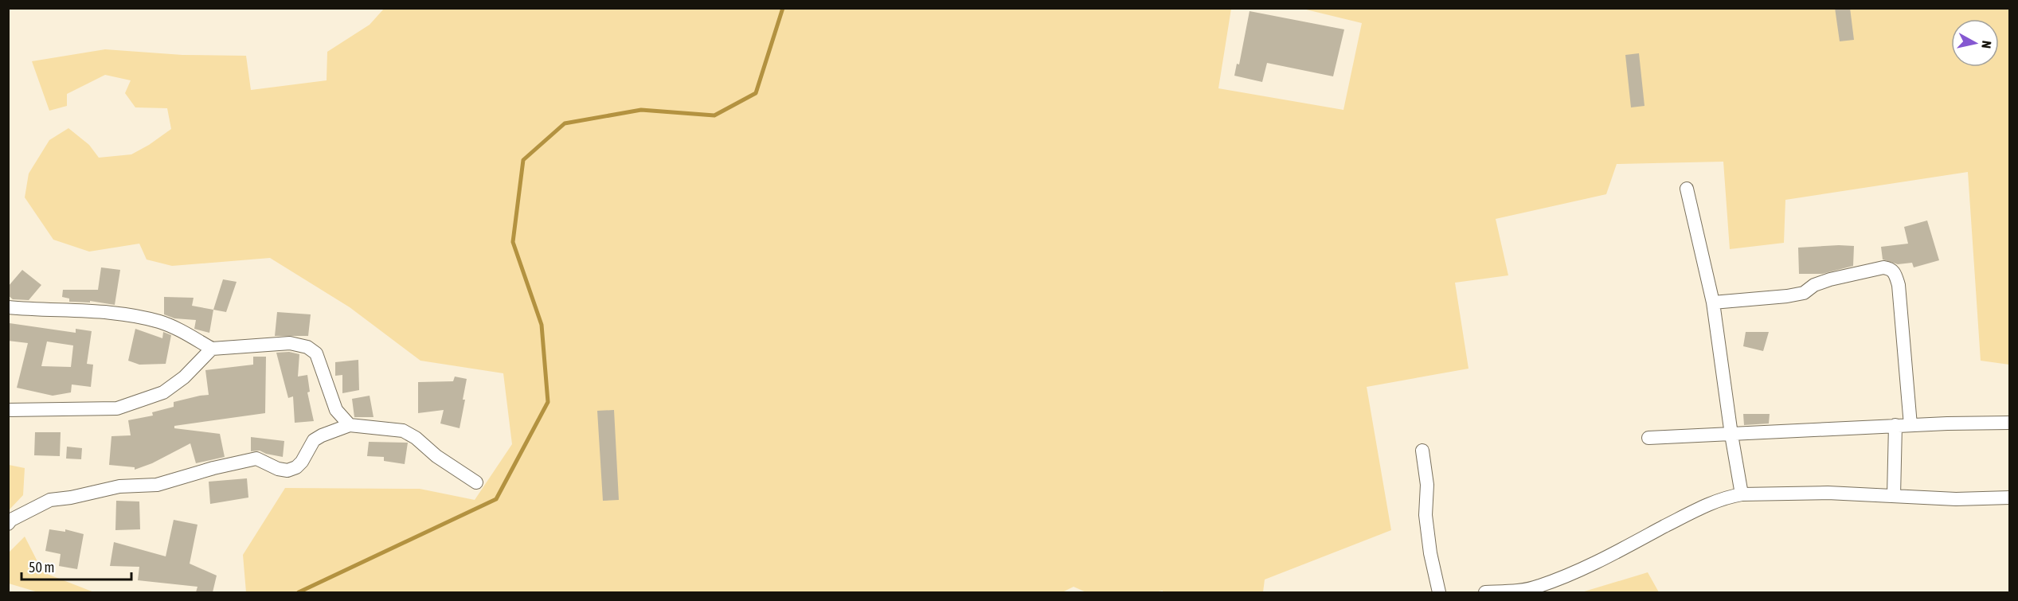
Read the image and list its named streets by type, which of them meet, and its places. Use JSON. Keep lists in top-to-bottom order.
{
  "scale_bar": "50 m",
  "north": "right"
}
